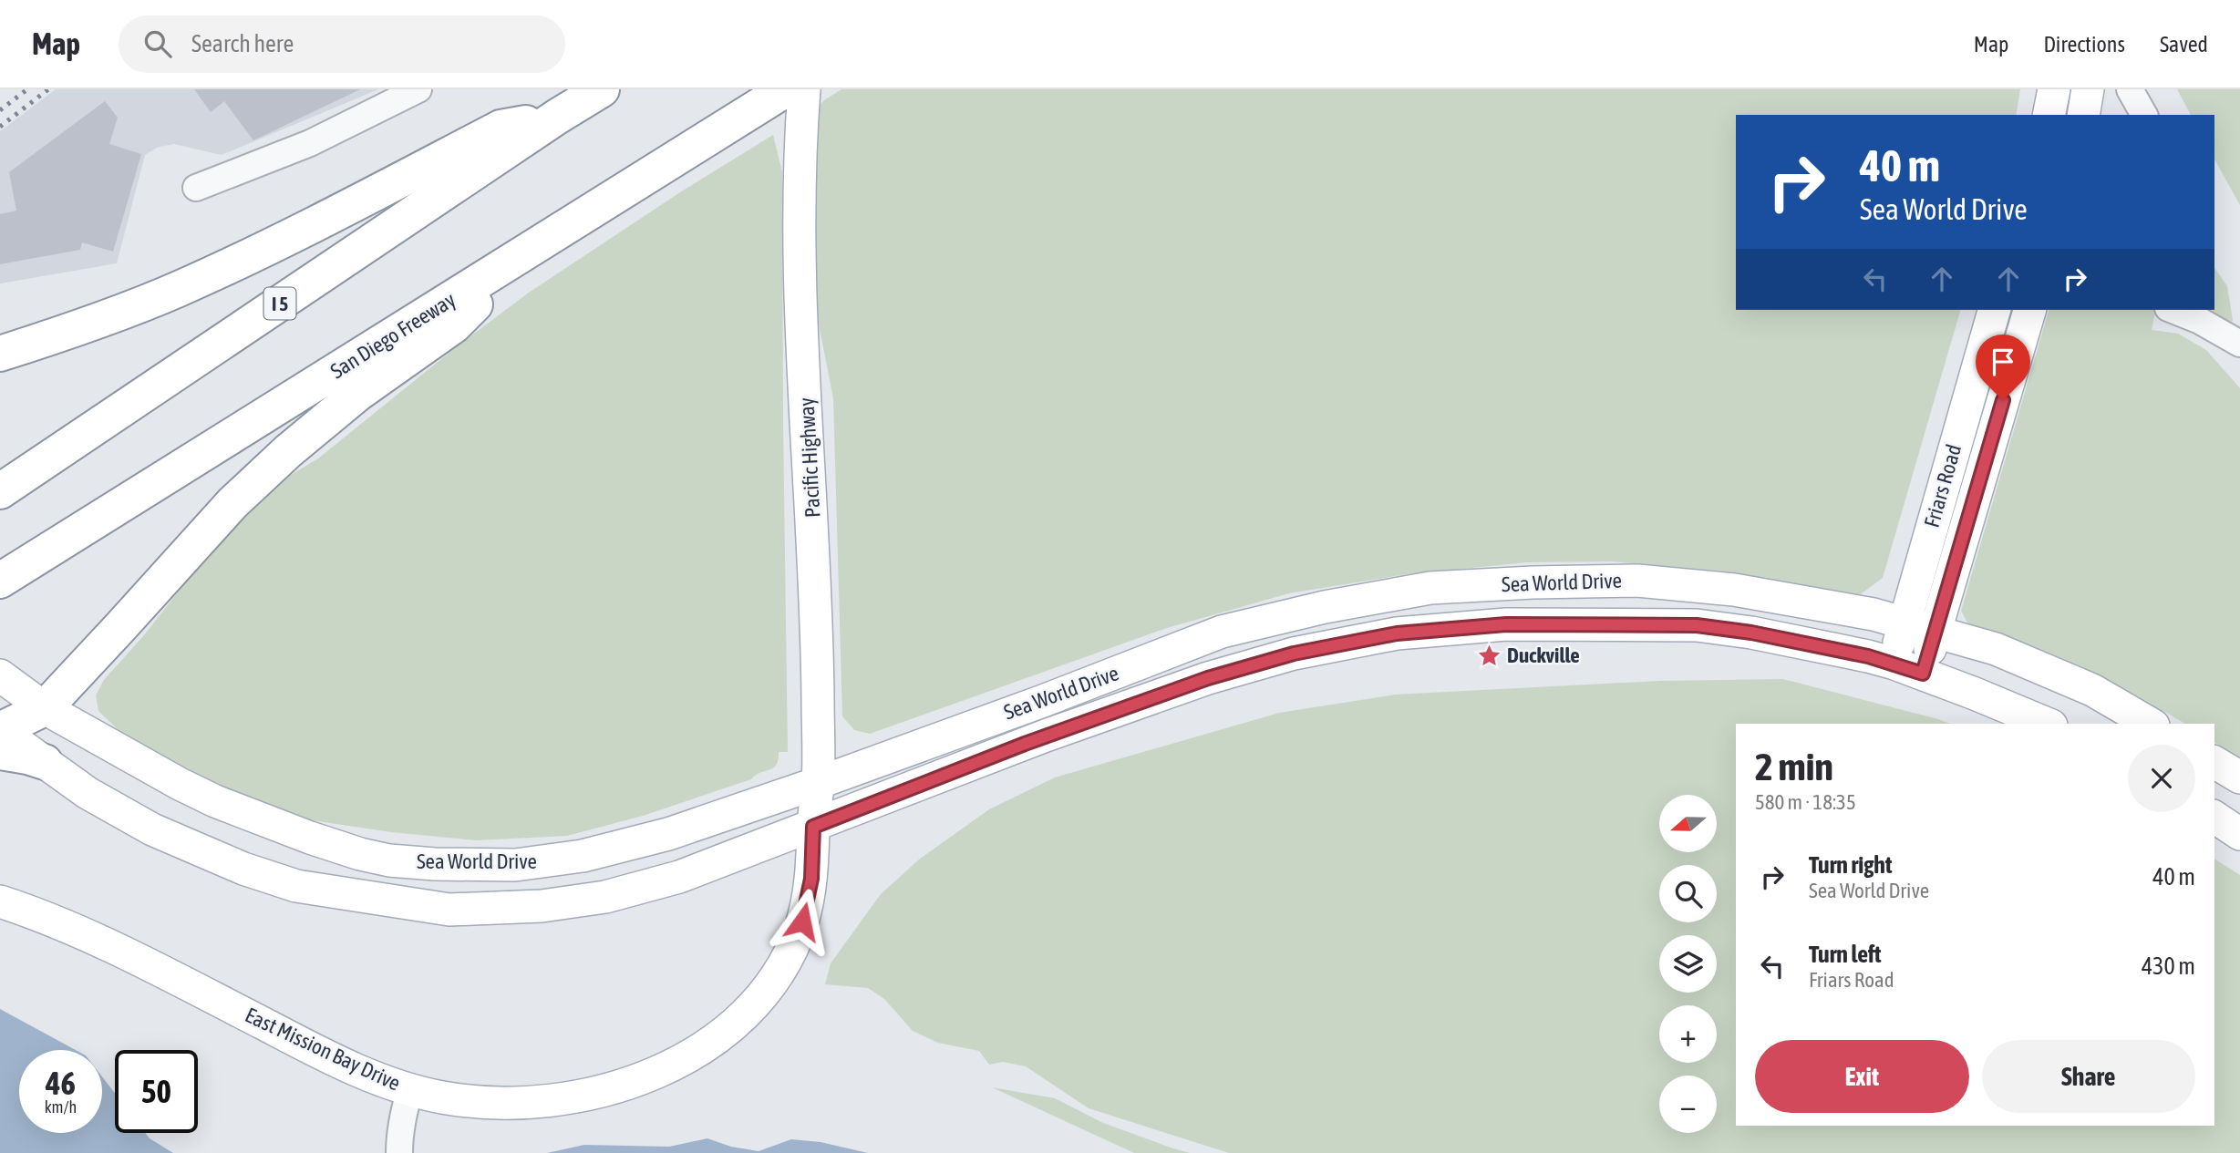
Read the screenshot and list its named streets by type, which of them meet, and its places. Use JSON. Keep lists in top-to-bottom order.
{
  "streets": {
    "highway": ["I 5", "San Diego Freeway"],
    "main road": [
      "Pacific Highway",
      "Friars Road",
      "Sea World Drive",
      "East Mission Bay Drive"
    ]
  },
  "crossings": [
    ["Pacific Highway", "Sea World Drive"],
    ["Pacific Highway", "East Mission Bay Drive"],
    ["Friars Road", "Sea World Drive"],
    ["Sea World Drive", "East Mission Bay Drive"]
  ],
  "places": {
    "place": ["Duckville"]
  },
  "north": "left",
  "page": {
    "header": "Map",
    "search": "Search here",
    "nav": ["Map", "Directions", "Saved"],
    "turn": ["40 m", "Sea World Drive"],
    "heading": ["2 min", "580 m · 18:35"],
    "map_buttons": ["+", "−"],
    "list": [
      {
        "name": "Turn right",
        "note": "Sea World Drive",
        "value": "40 m"
      },
      {
        "name": "Turn left",
        "note": "Friars Road",
        "value": "430 m"
      }
    ],
    "buttons": ["Exit", "Share"],
    "speed": "46 km/h",
    "limit": "50"
  }
}
